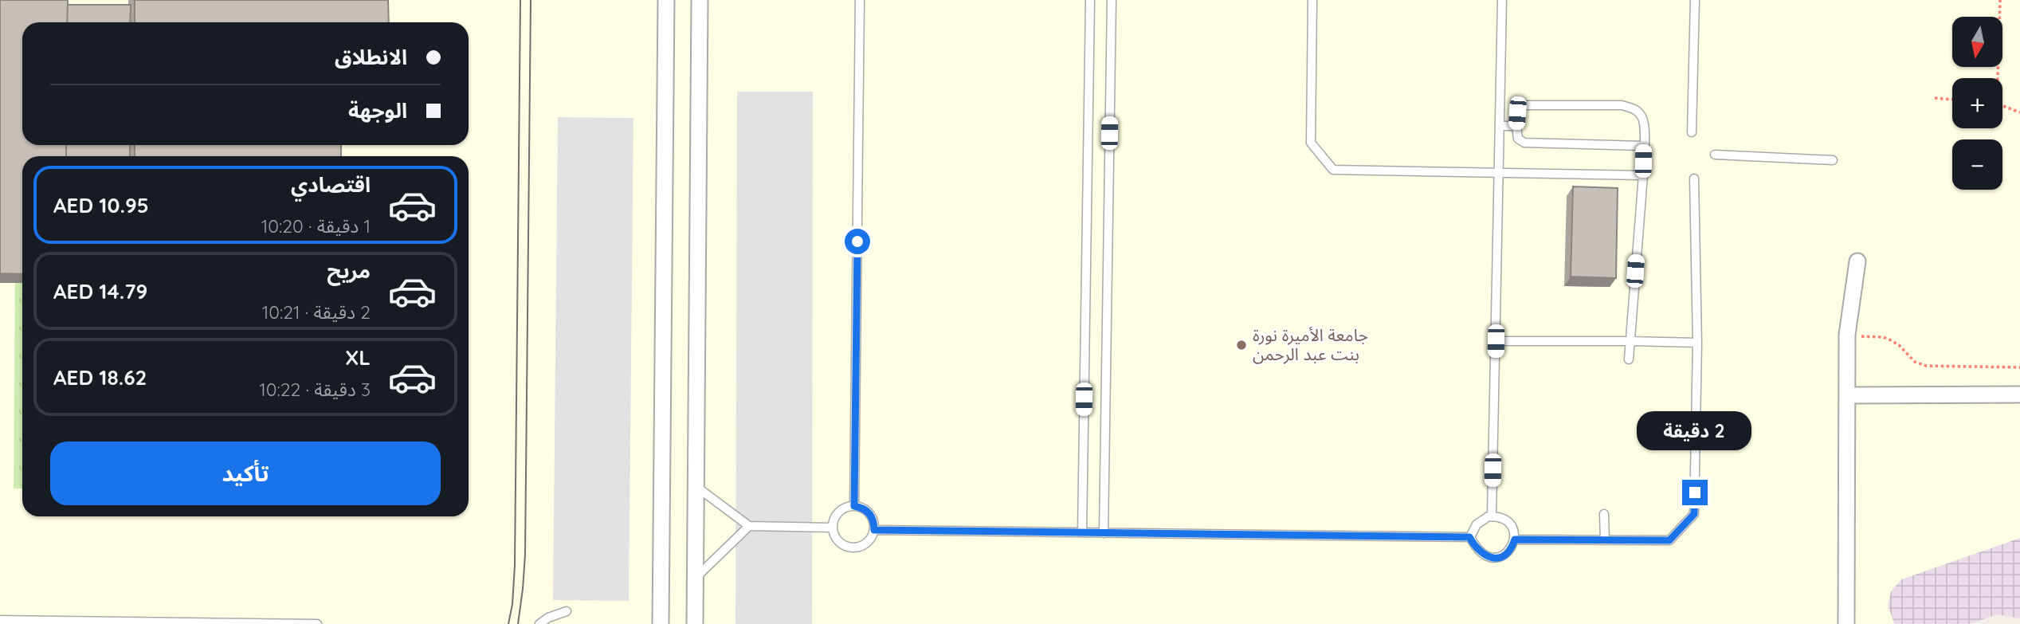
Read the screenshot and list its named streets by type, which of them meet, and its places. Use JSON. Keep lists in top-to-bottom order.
{
  "places": ["جامعة الأميرة نورة بنت عبد الرحمن"],
  "north": "bottom",
  "page": {
    "map_buttons": ["+", "−"],
    "banner": ["الانطلاق", "الوجهة"],
    "list": [
      {
        "name": "اقتصادي",
        "note": "1 دقيقة · 10:20",
        "value": "AED 10.95"
      },
      {
        "name": "مريح",
        "note": "2 دقيقة · 10:21",
        "value": "AED 14.79"
      },
      {
        "name": "XL",
        "note": "3 دقيقة · 10:22",
        "value": "AED 18.62"
      }
    ],
    "bubble": "2 دقيقة",
    "buttons": "تأكيد"
  }
}
